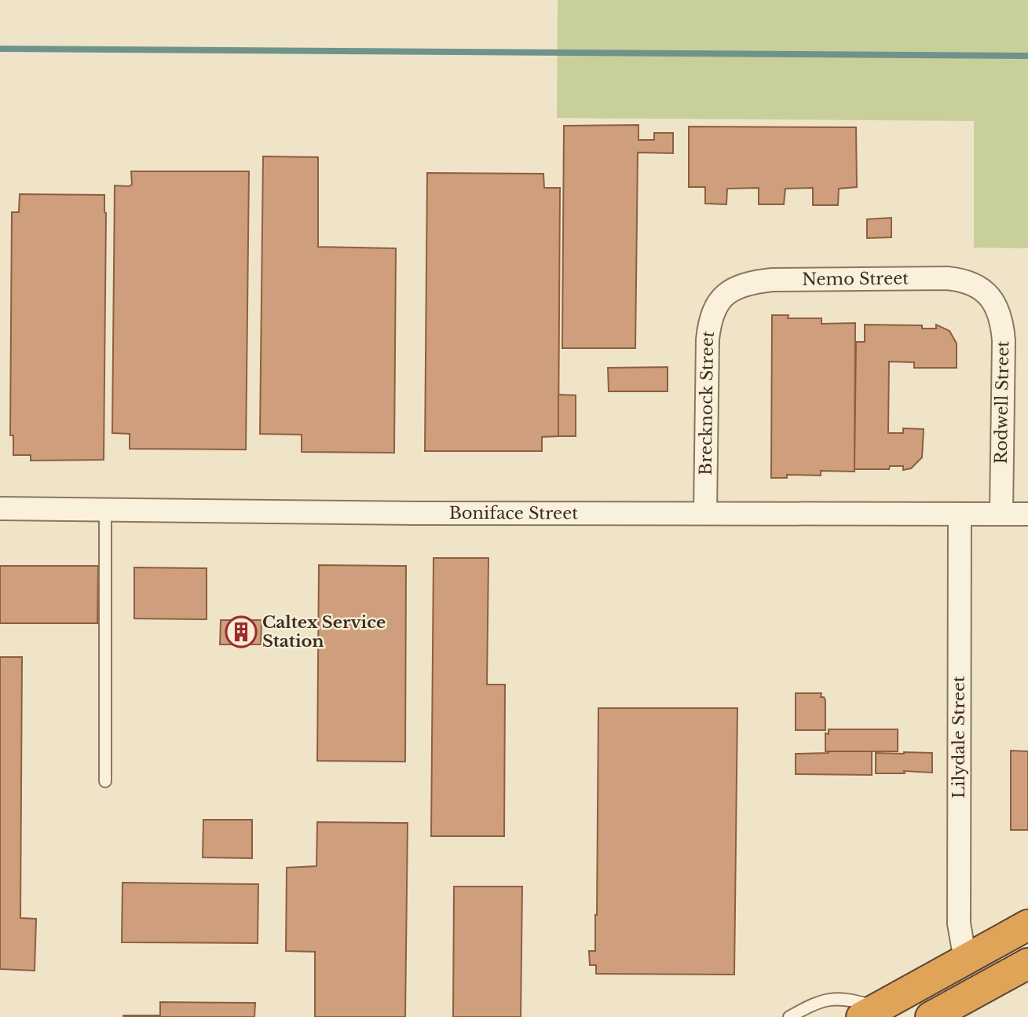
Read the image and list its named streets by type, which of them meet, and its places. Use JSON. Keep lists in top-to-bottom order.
{
  "streets": {
    "street": [
      "Nemo Street",
      "Brecknock Street",
      "Rodwell Street",
      "Boniface Street",
      "Lilydale Street"
    ]
  },
  "crossings": [
    ["Nemo Street", "Brecknock Street"],
    ["Nemo Street", "Rodwell Street"],
    ["Brecknock Street", "Boniface Street"],
    ["Rodwell Street", "Boniface Street"],
    ["Boniface Street", "Lilydale Street"]
  ],
  "places": {
    "building": ["Caltex Service Station"]
  }
}
